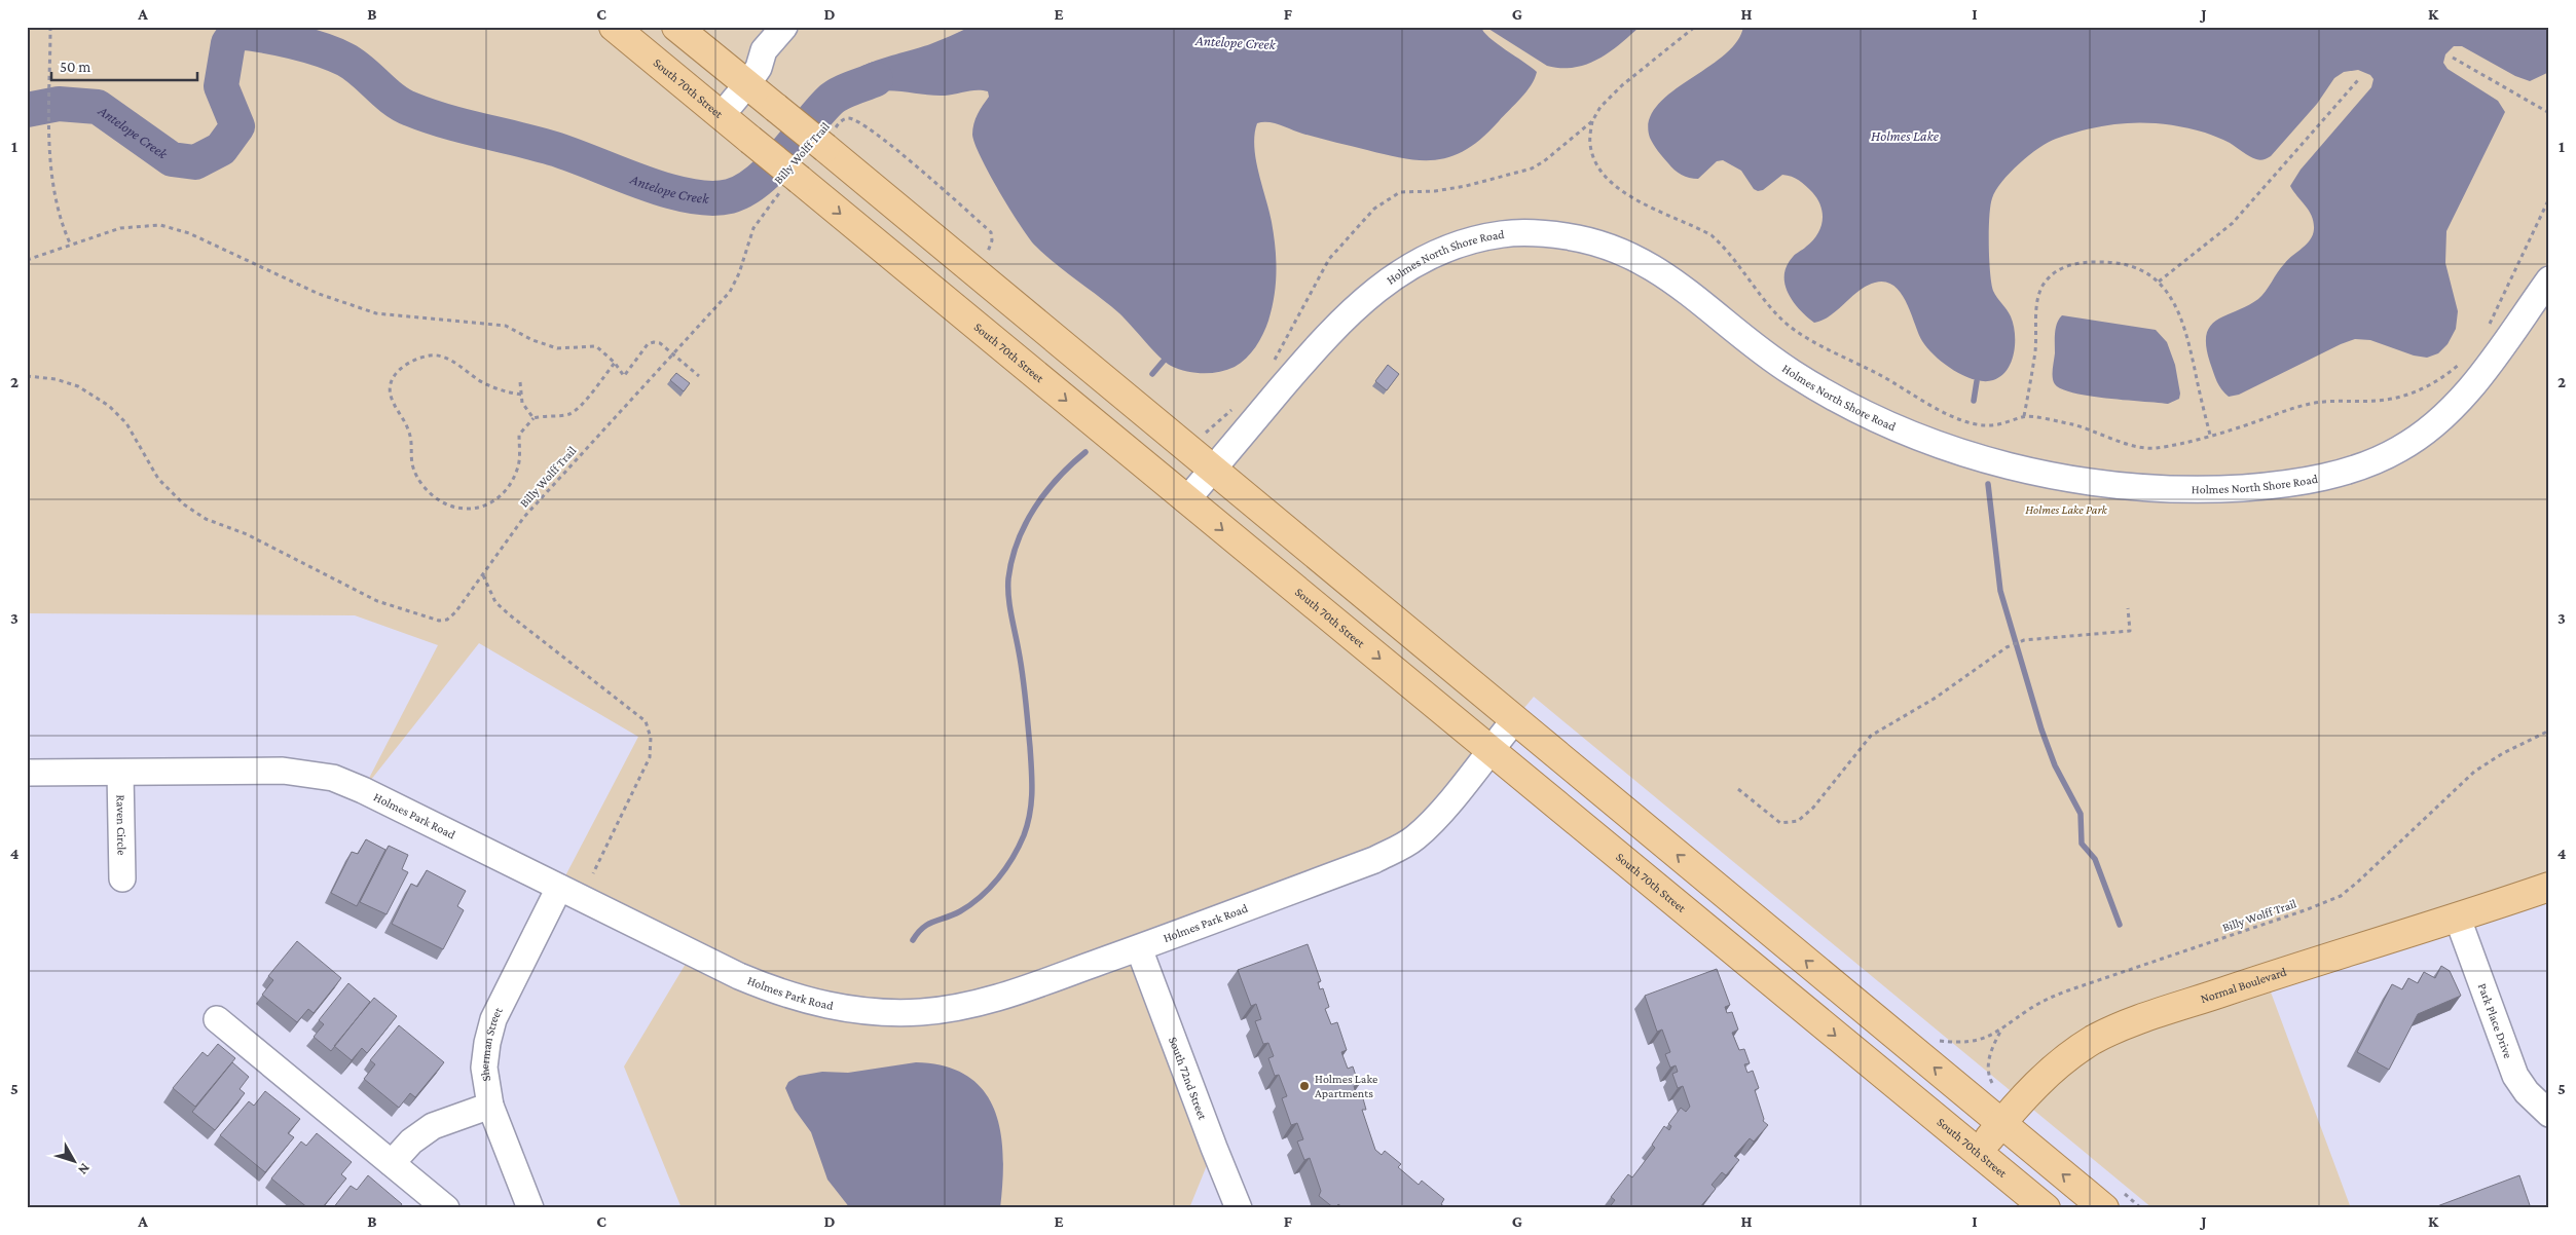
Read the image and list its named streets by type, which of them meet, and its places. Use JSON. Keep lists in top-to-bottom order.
{
  "streets": {
    "main road": ["South 70th Street", "Normal Boulevard"],
    "street": [
      "Holmes North Shore Road",
      "Holmes Park Road",
      "Raven Circle",
      "Park Place Drive",
      "Sherman Street",
      "South 72nd Street"
    ],
    "path": ["Billy Wolff Trail"]
  },
  "crossings": [
    ["South 70th Street", "Billy Wolff Trail"],
    ["South 70th Street", "Holmes North Shore Road"],
    ["South 70th Street", "Holmes Park Road"],
    ["South 70th Street", "Normal Boulevard"],
    ["Holmes Park Road", "Raven Circle"],
    ["Holmes Park Road", "Sherman Street"],
    ["Holmes Park Road", "South 72nd Street"],
    ["Normal Boulevard", "Park Place Drive"]
  ],
  "water": ["Antelope Creek", "Holmes Lake"],
  "parks": ["Holmes Lake Park"],
  "places": ["Holmes Lake Apartments"],
  "scale_bar": "50 m",
  "north": "bottom right",
  "grid": {
    "columns": [
      "A",
      "B",
      "C",
      "D",
      "E",
      "F",
      "G",
      "H",
      "I",
      "J",
      "K"
    ],
    "rows": [
      "1",
      "2",
      "3",
      "4",
      "5"
    ]
  }
}
